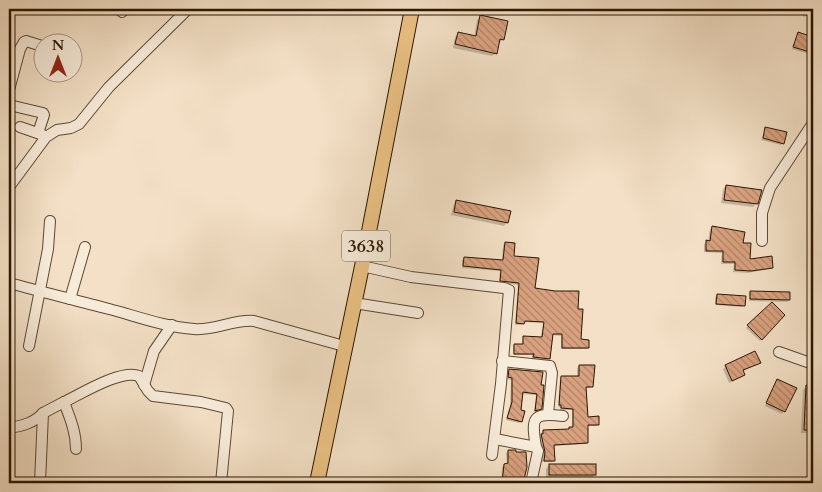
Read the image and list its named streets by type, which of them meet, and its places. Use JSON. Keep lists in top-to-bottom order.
{
  "streets": {
    "main road": ["3638"]
  },
  "north": "top"
}
